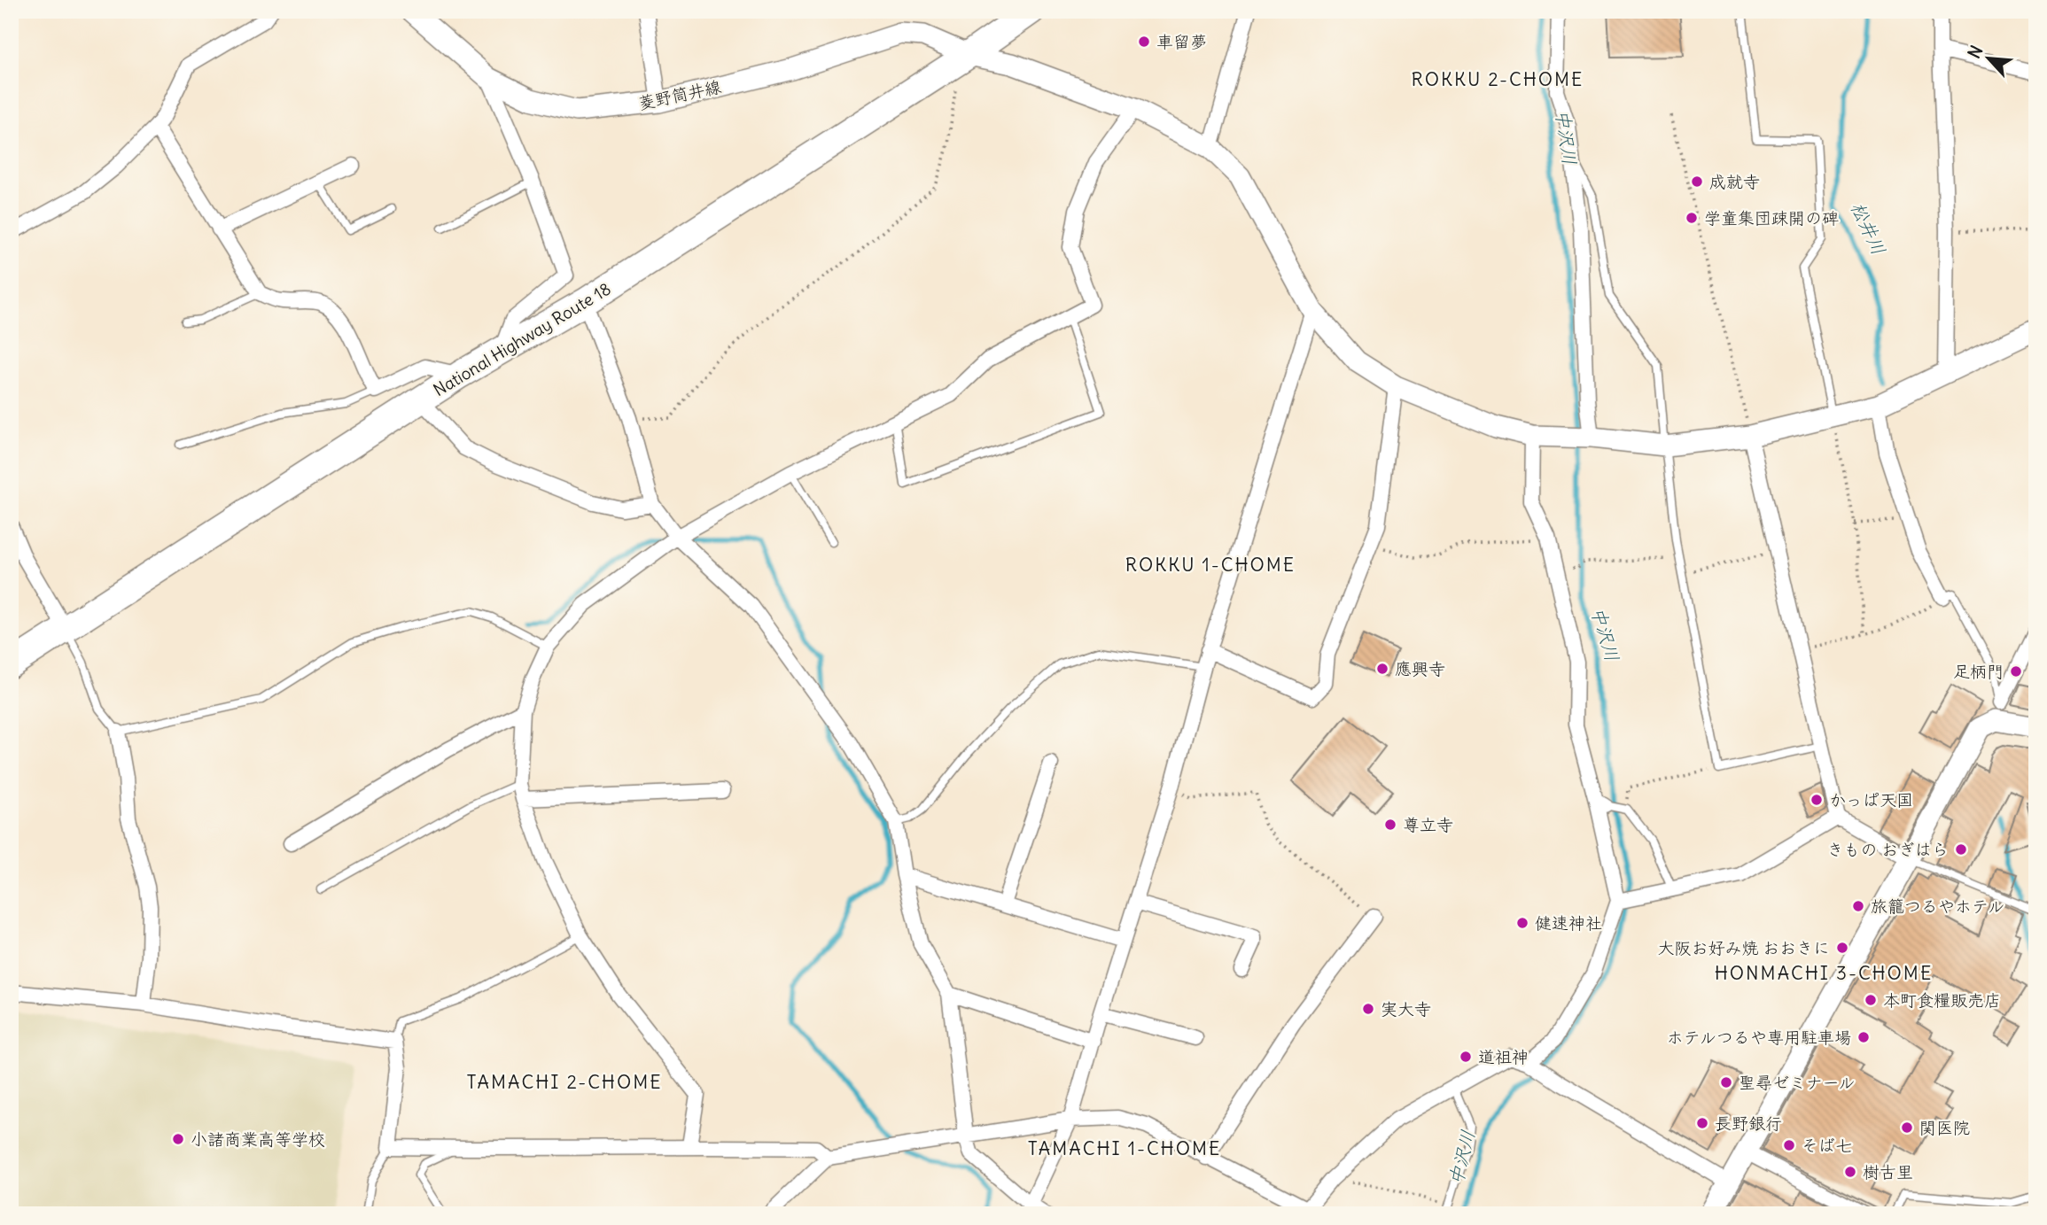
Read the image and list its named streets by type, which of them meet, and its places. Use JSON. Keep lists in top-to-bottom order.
{
  "streets": {
    "highway": ["National Highway Route 18"],
    "street": ["菱野筒井線"]
  },
  "crossings": [
    ["菱野筒井線", "National Highway Route 18"]
  ],
  "districts": [
    "ROKKU 2-CHOME",
    "ROKKU 1-CHOME",
    "HONMACHI 3-CHOME",
    "TAMACHI 2-CHOME",
    "TAMACHI 1-CHOME"
  ],
  "water": ["中沢川", "松井川"],
  "places": [
    "車留夢",
    "成就寺",
    "学童集団疎開の碑",
    "應興寺",
    "足柄門",
    "かっぱ天国",
    "尊立寺",
    "きもの おぎはら",
    "旅籠つるやホテル",
    "健速神社",
    "大阪お好み焼 おおきに",
    "本町食糧販売店",
    "実大寺",
    "ホテルつるや専用駐車場",
    "道祖神",
    "聖尋ゼミナール",
    "長野銀行",
    "関医院",
    "小諸商業高等学校",
    "そば七",
    "樹古里"
  ],
  "north": "top left"
}
